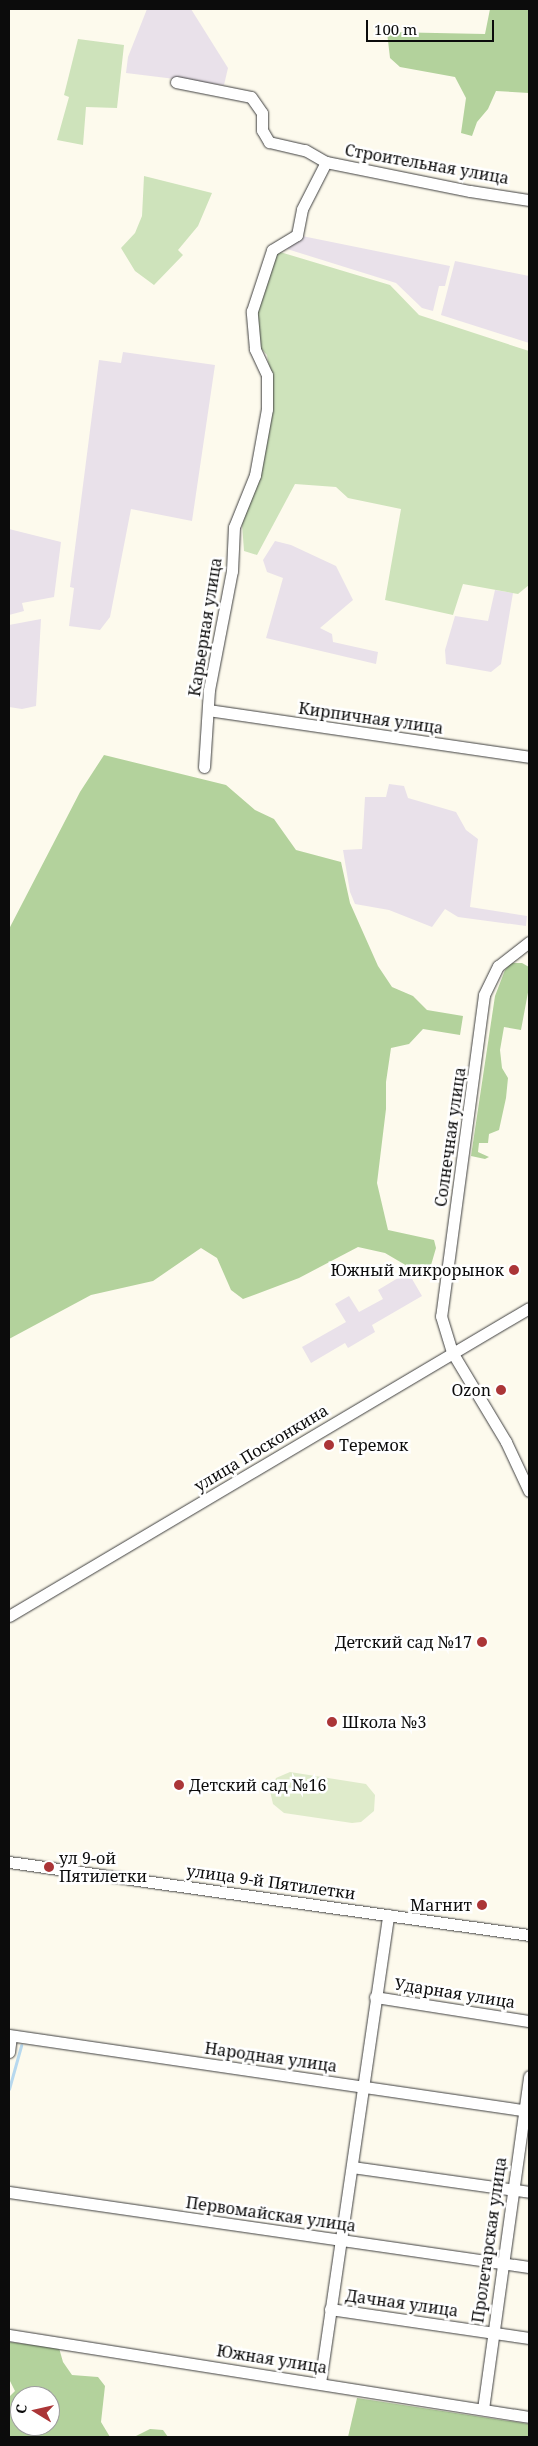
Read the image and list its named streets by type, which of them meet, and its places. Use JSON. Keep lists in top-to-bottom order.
{
  "streets": {
    "street": [
      "Строительная улица",
      "Карьерная улица",
      "Кирпичная улица",
      "Солнечная улица",
      "улица Посконкина",
      "улица 9-й Пятилетки",
      "Ударная улица",
      "Народная улица",
      "Первомайская улица",
      "Пролетарская улица",
      "Дачная улица",
      "Южная улица"
    ]
  },
  "crossings": [
    ["Строительная улица", "Карьерная улица"],
    ["Карьерная улица", "Кирпичная улица"],
    ["Солнечная улица", "улица Посконкина"],
    ["Народная улица", "Пролетарская улица"],
    ["Первомайская улица", "Пролетарская улица"],
    ["Пролетарская улица", "Дачная улица"],
    ["Пролетарская улица", "Южная улица"]
  ],
  "places": [
    "Южный микрорынок",
    "Ozon",
    "Теремок",
    "Детский сад №17",
    "Школа №3",
    "Детский сад №16",
    "ул 9-ой Пятилетки",
    "Магнит"
  ],
  "scale_bar": "100 m",
  "north": "left"
}
